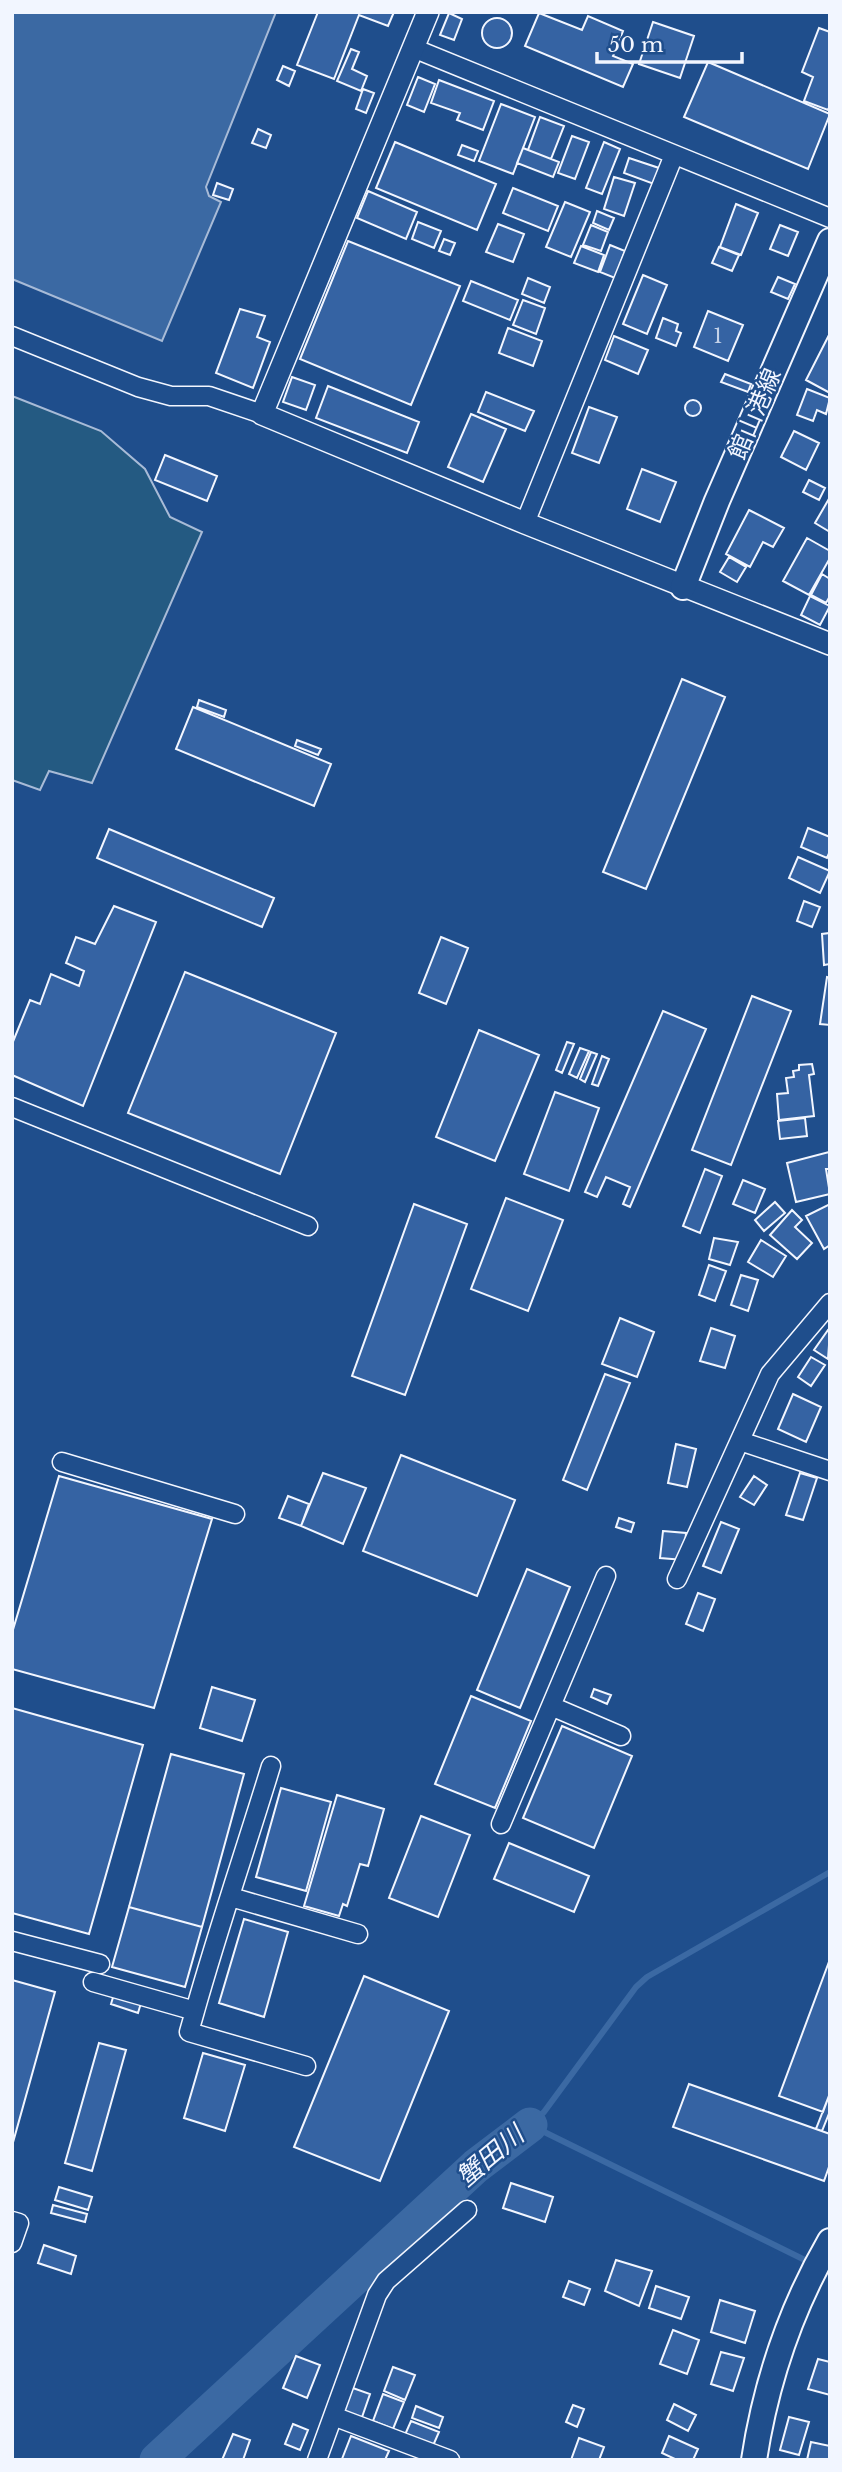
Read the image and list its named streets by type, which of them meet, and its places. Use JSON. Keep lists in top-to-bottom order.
{
  "streets": {
    "main road": ["館山港線"]
  },
  "water": ["蟹田川"],
  "house_numbers": ["1"],
  "scale_bar": "50 m"
}
